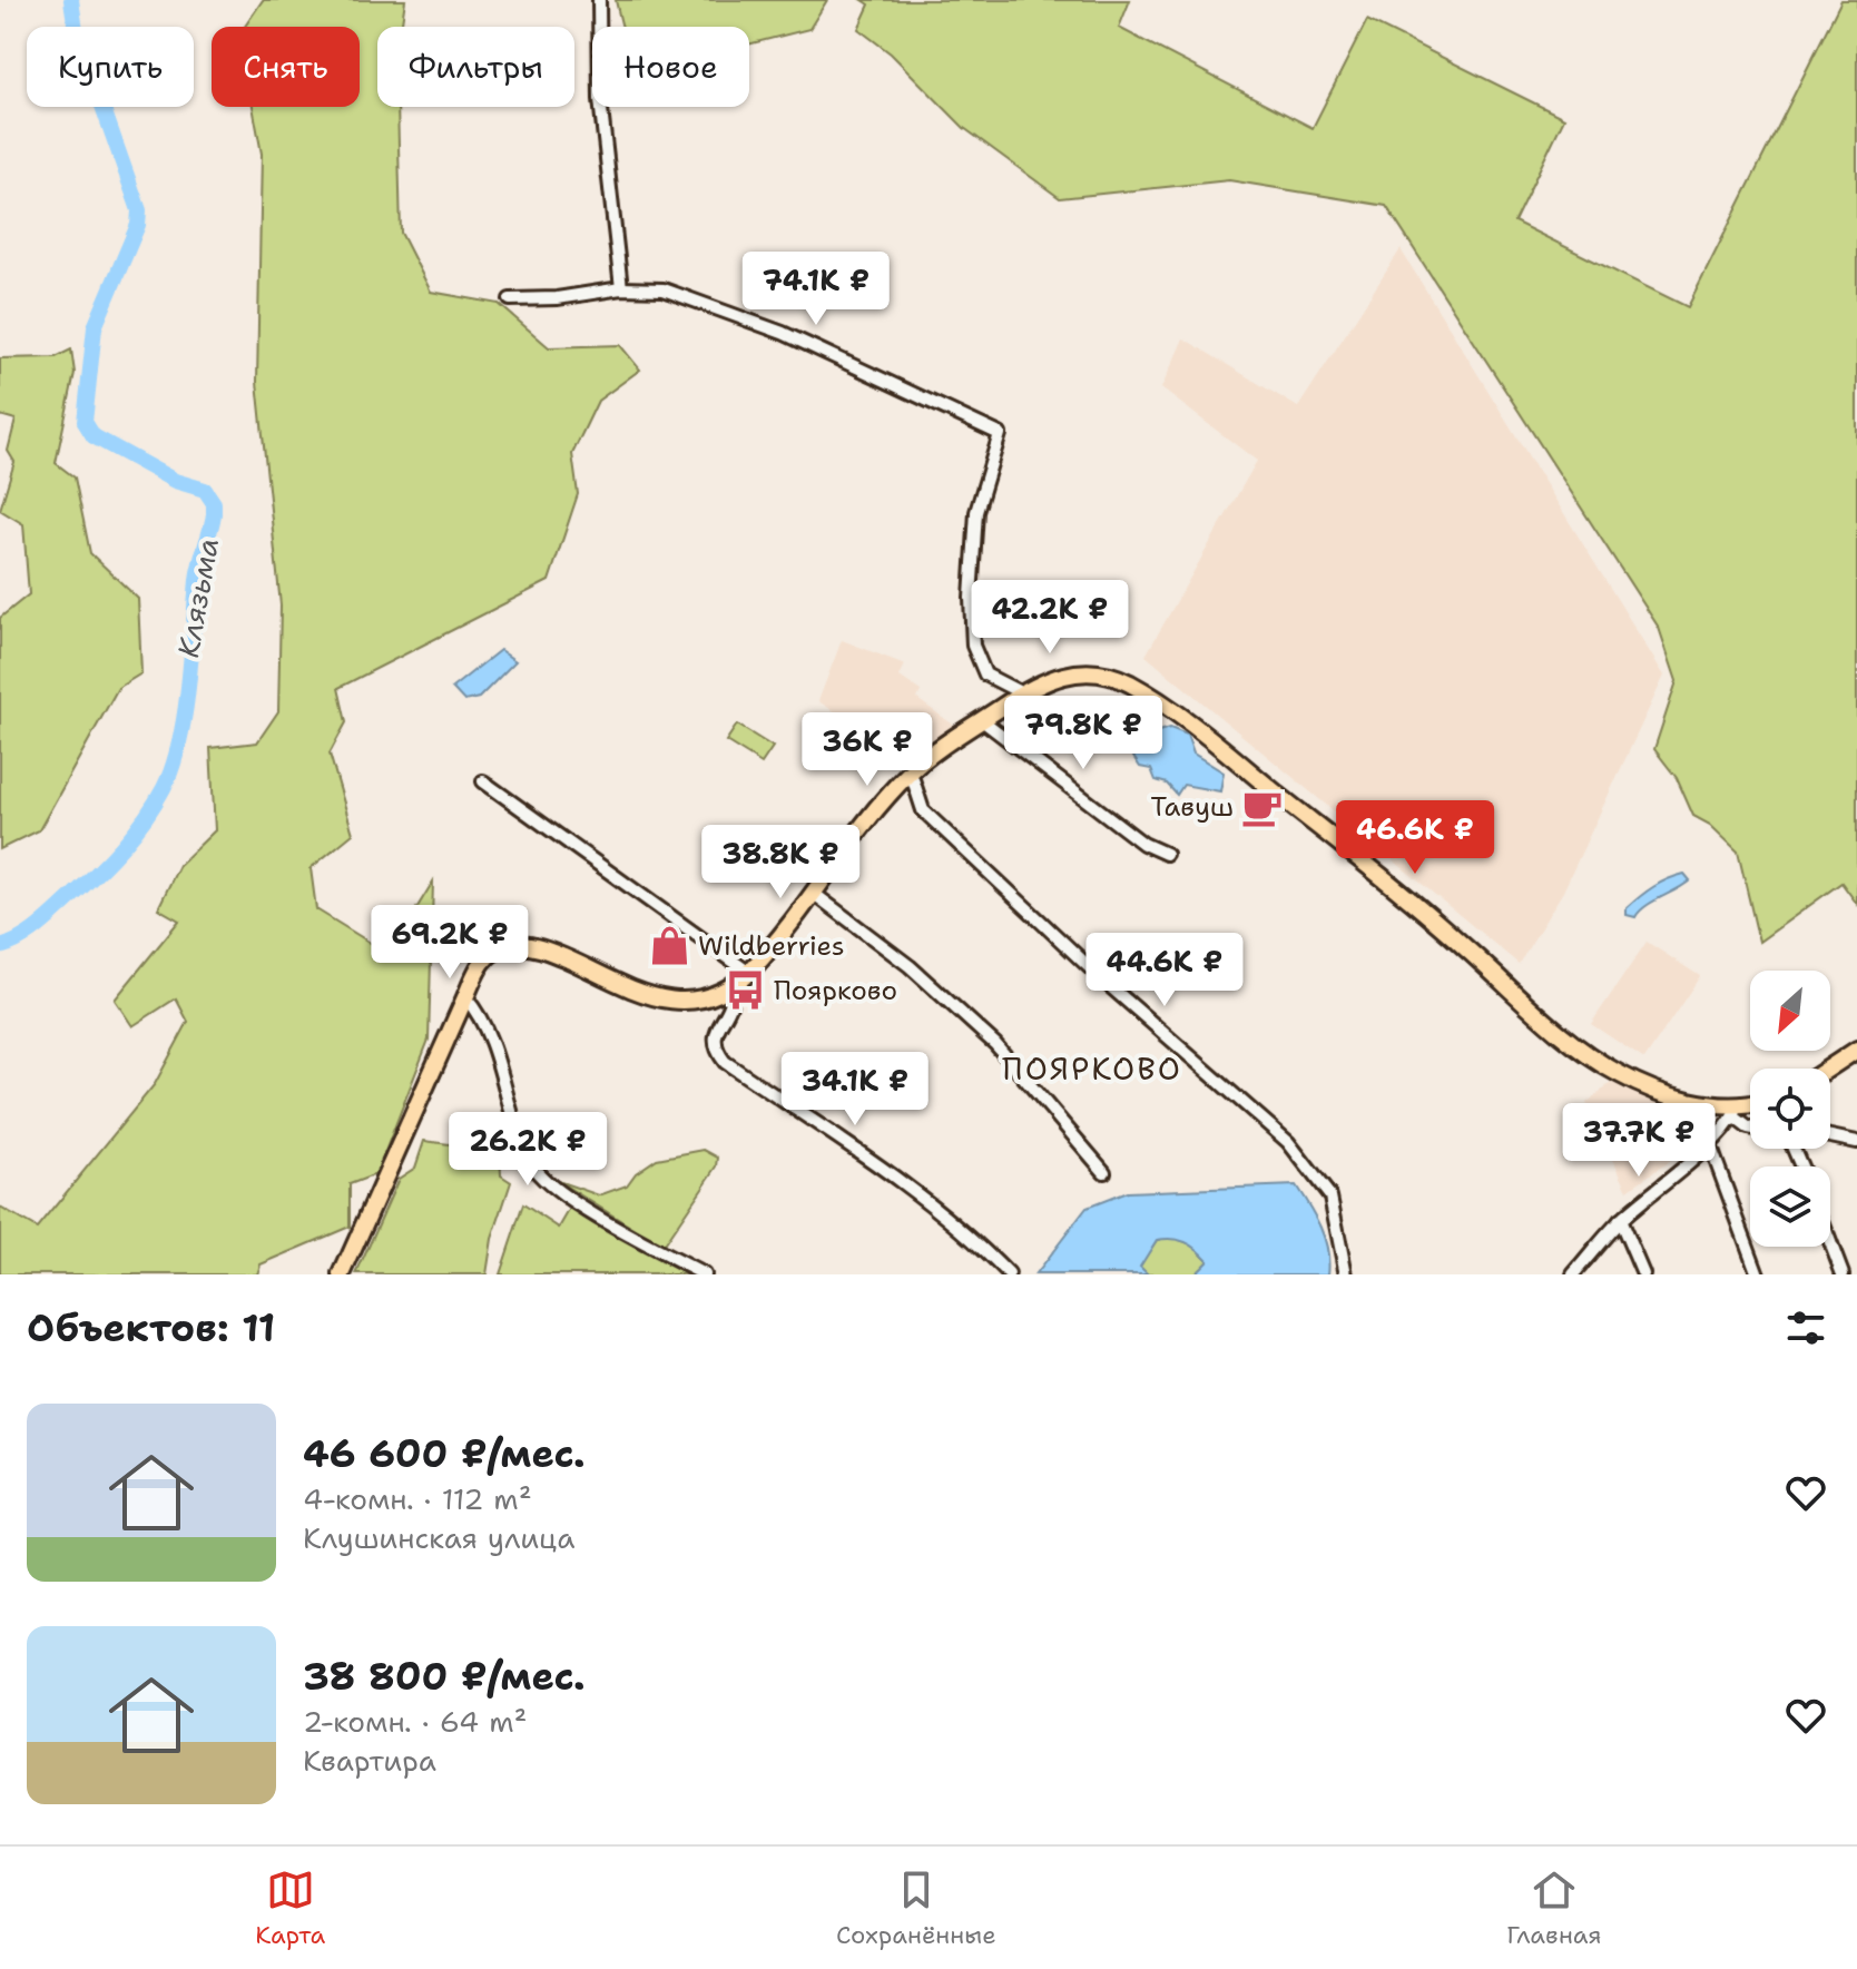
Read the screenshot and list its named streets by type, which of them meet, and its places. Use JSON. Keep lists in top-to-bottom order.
{
  "districts": ["ПОЯРКОВО"],
  "water": ["Клязьма"],
  "places": {
    "cafe": ["Тавуш"],
    "shop": ["Wildberries"],
    "bus stop": ["Поярково"]
  },
  "north": "bottom left",
  "page": {
    "chip": [
      "Купить",
      "Снять",
      "Фильтры",
      "Новое"
    ],
    "price": [
      "74.1K ₽",
      "42.2K ₽",
      "79.8K ₽",
      "36K ₽",
      "46.6K ₽",
      "38.8K ₽",
      "69.2K ₽",
      "44.6K ₽",
      "34.1K ₽",
      "37.7K ₽",
      "26.2K ₽"
    ],
    "heading": "Объектов: 11",
    "list": [
      {
        "name": "46 600 ₽/мес.",
        "note": "4-комн. · 112 m² · Клушинская улица"
      },
      {
        "name": "38 800 ₽/мес.",
        "note": "2-комн. · 64 m² · Квартира"
      }
    ],
    "tabs": ["Карта", "Сохранённые", "Главная"]
  }
}
